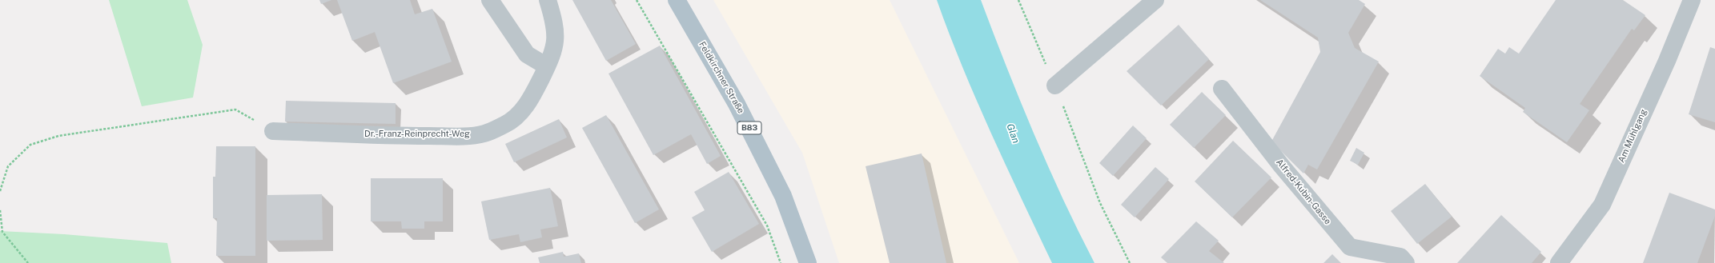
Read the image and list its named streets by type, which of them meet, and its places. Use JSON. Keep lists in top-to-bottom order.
{
  "streets": {
    "main road": ["Feldkirchner Straße", "B83"],
    "street": ["Dr.-Franz-Reinprecht-Weg", "Am Mühlgang", "Alfred-Kubin-Gasse"]
  },
  "water": ["Glan"]
}
